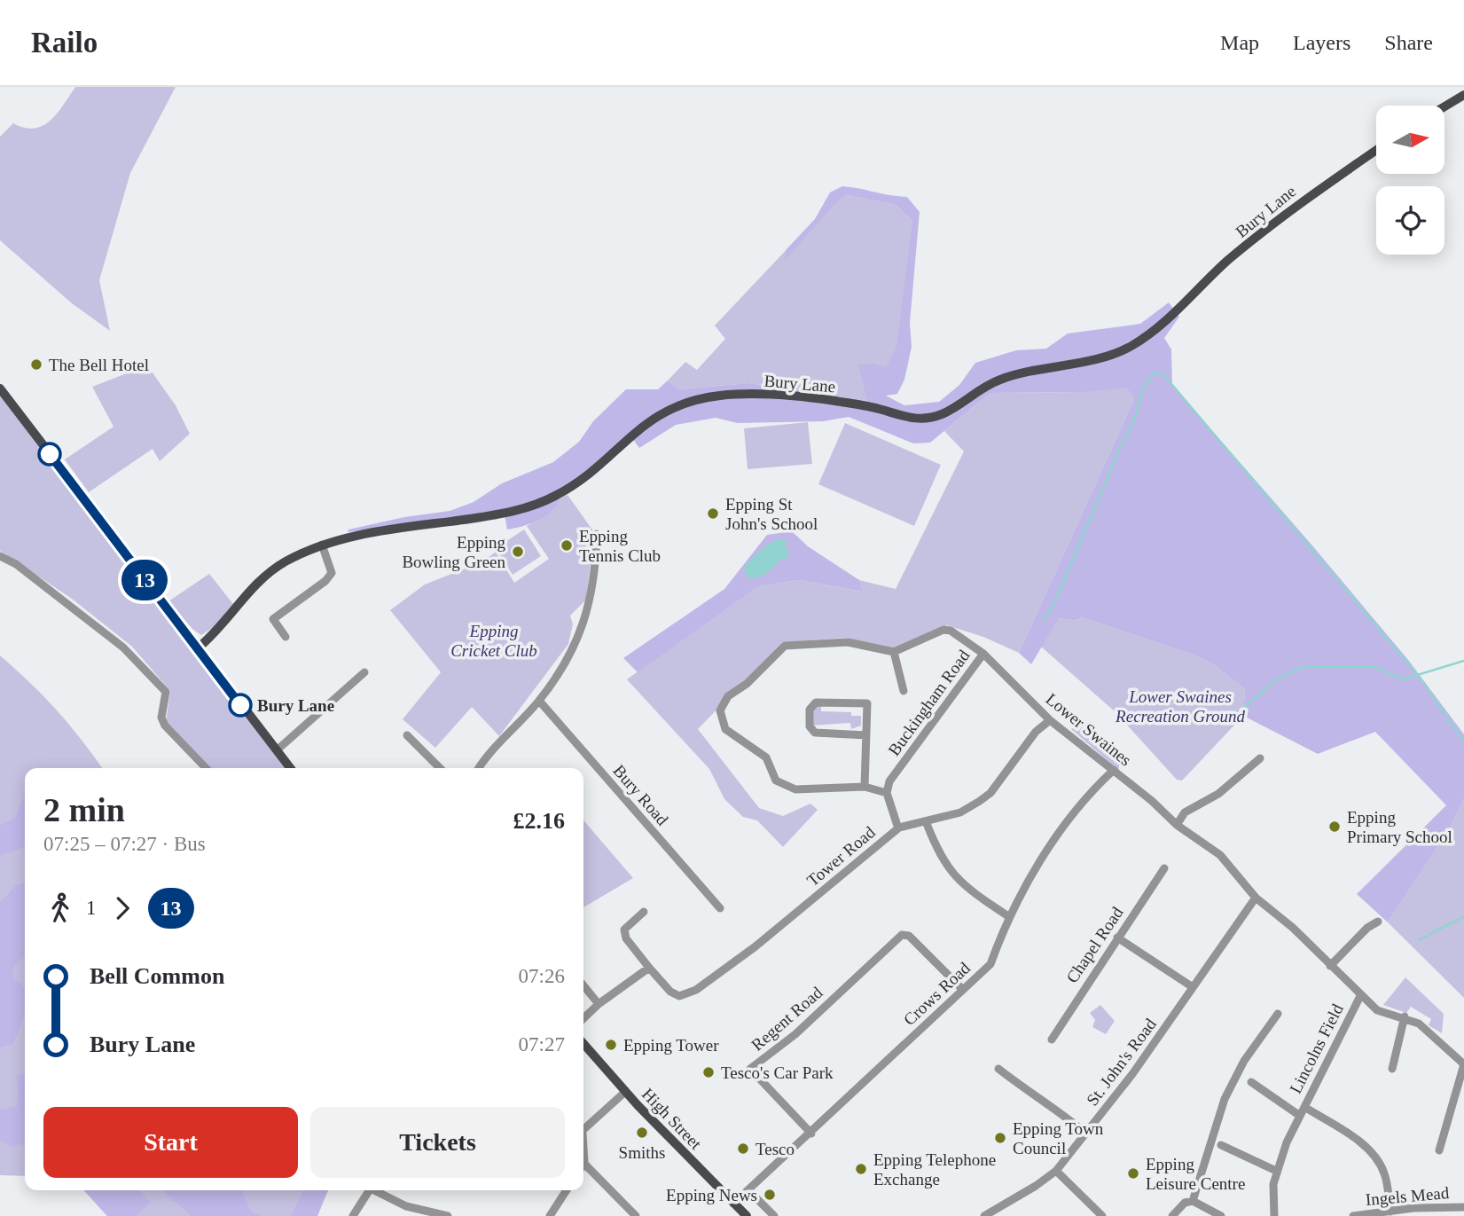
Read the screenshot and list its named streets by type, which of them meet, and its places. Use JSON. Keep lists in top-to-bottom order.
{
  "streets": {
    "main road": ["Bury Lane", "High Street"],
    "street": [
      "Buckingham Road",
      "Lower Swaines",
      "Bury Road",
      "Tower Road",
      "Chapel Road",
      "Crows Road",
      "Regent Road",
      "Lincolns Field",
      "St. John's Road",
      "Ingels Mead"
    ]
  },
  "crossings": [
    ["Buckingham Road", "Lower Swaines"],
    ["Lower Swaines", "Tower Road"],
    ["Lower Swaines", "Crows Road"],
    ["Lower Swaines", "Lincolns Field"],
    ["Lower Swaines", "St. John's Road"],
    ["Crows Road", "Regent Road"],
    ["Crows Road", "High Street"]
  ],
  "parks": ["Epping Cricket Club", "Lower Swaines Recreation Ground"],
  "places": [
    "The Bell Hotel",
    "Epping St John's School",
    "Epping Tennis Club",
    "Epping Bowling Green",
    "Bury Lane",
    "Epping Primary School",
    "Epping Tower",
    "Tesco's Car Park",
    "Smiths",
    "Epping Town Council",
    "Tesco",
    "Epping Telephone Exchange",
    "Epping Leisure Centre",
    "Epping News"
  ],
  "lines": ["bus line 13"],
  "north": "right",
  "page": {
    "header": "Railo",
    "nav": ["Map", "Layers", "Share"],
    "on_map": "13",
    "heading": ["2 min", "07:25 – 07:27 · Bus", "£2.16"],
    "legs": ["1", "13"],
    "list": [
      {
        "name": "Bell Common",
        "value": "07:26"
      },
      {
        "name": "Bury Lane",
        "value": "07:27"
      }
    ],
    "buttons": ["Start", "Tickets"]
  }
}
